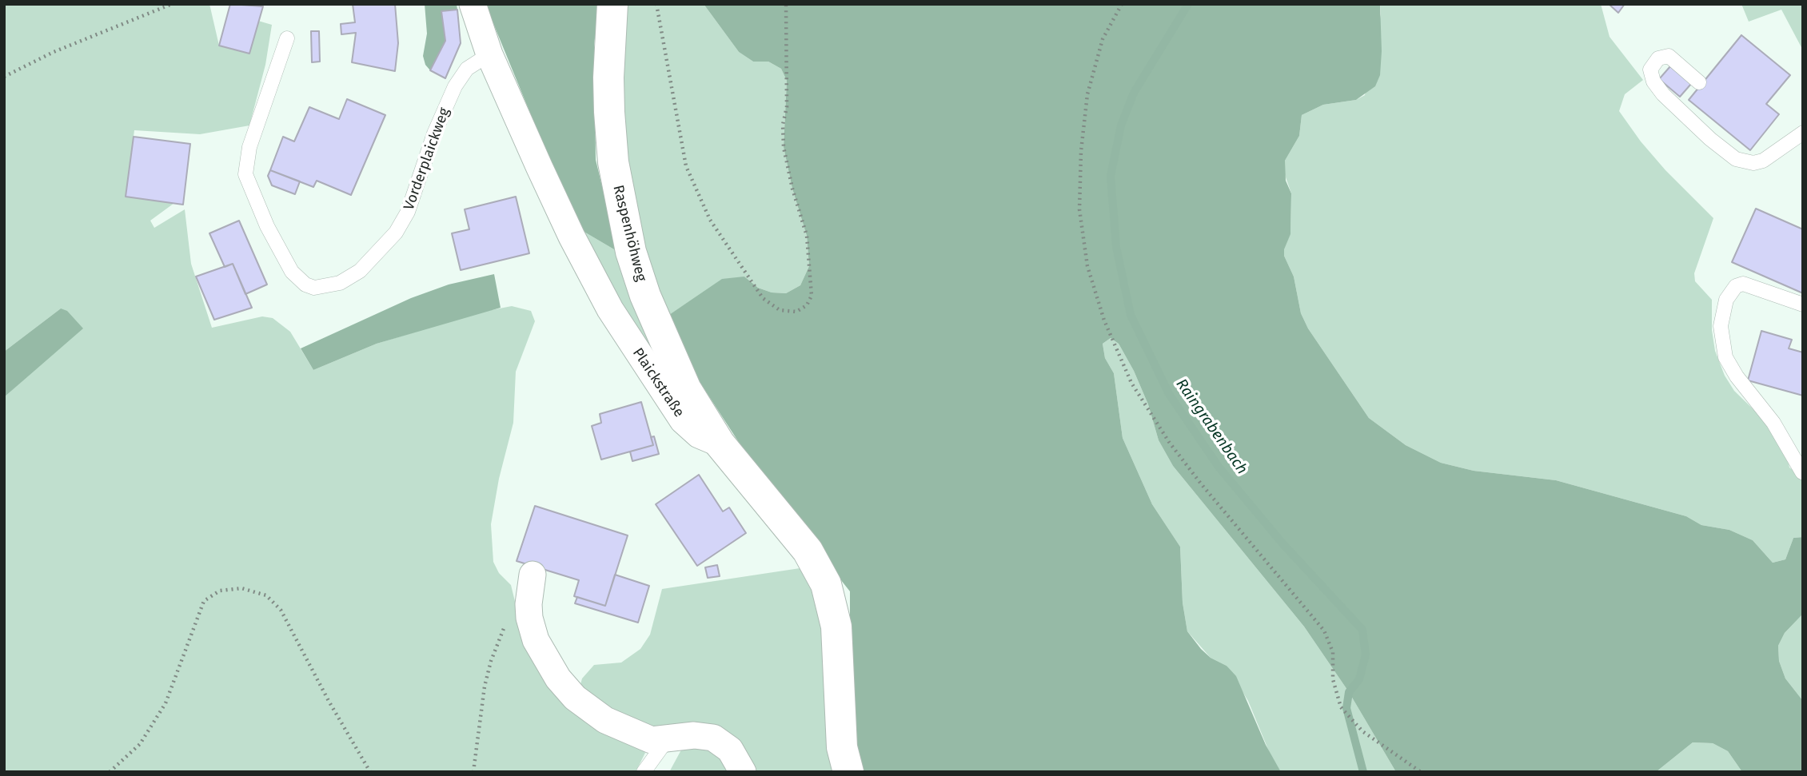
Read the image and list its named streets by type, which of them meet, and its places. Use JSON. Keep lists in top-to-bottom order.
{
  "streets": {
    "street": ["Raspenhöhweg", "Plaickstraße"],
    "lane": ["Vorderplaickweg"]
  },
  "crossings": [
    ["Vorderplaickweg", "Plaickstraße"],
    ["Raspenhöhweg", "Plaickstraße"]
  ],
  "water": ["Raingrabenbach"]
}
